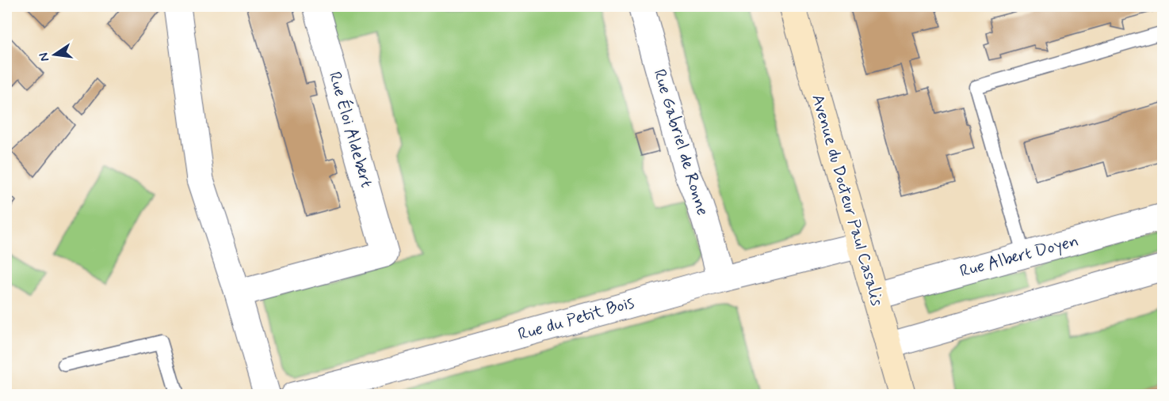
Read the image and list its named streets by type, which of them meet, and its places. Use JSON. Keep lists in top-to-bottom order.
{
  "streets": {
    "street": [
      "Rue Éloi Aldebert",
      "Rue Gabriel de Ronne",
      "Avenue du Docteur Paul Casalis",
      "Rue Albert Doyen",
      "Rue du Petit Bois"
    ]
  },
  "crossings": [
    ["Rue Gabriel de Ronne", "Rue du Petit Bois"],
    ["Avenue du Docteur Paul Casalis", "Rue Albert Doyen"],
    ["Avenue du Docteur Paul Casalis", "Rue du Petit Bois"]
  ],
  "north": "left"
}
